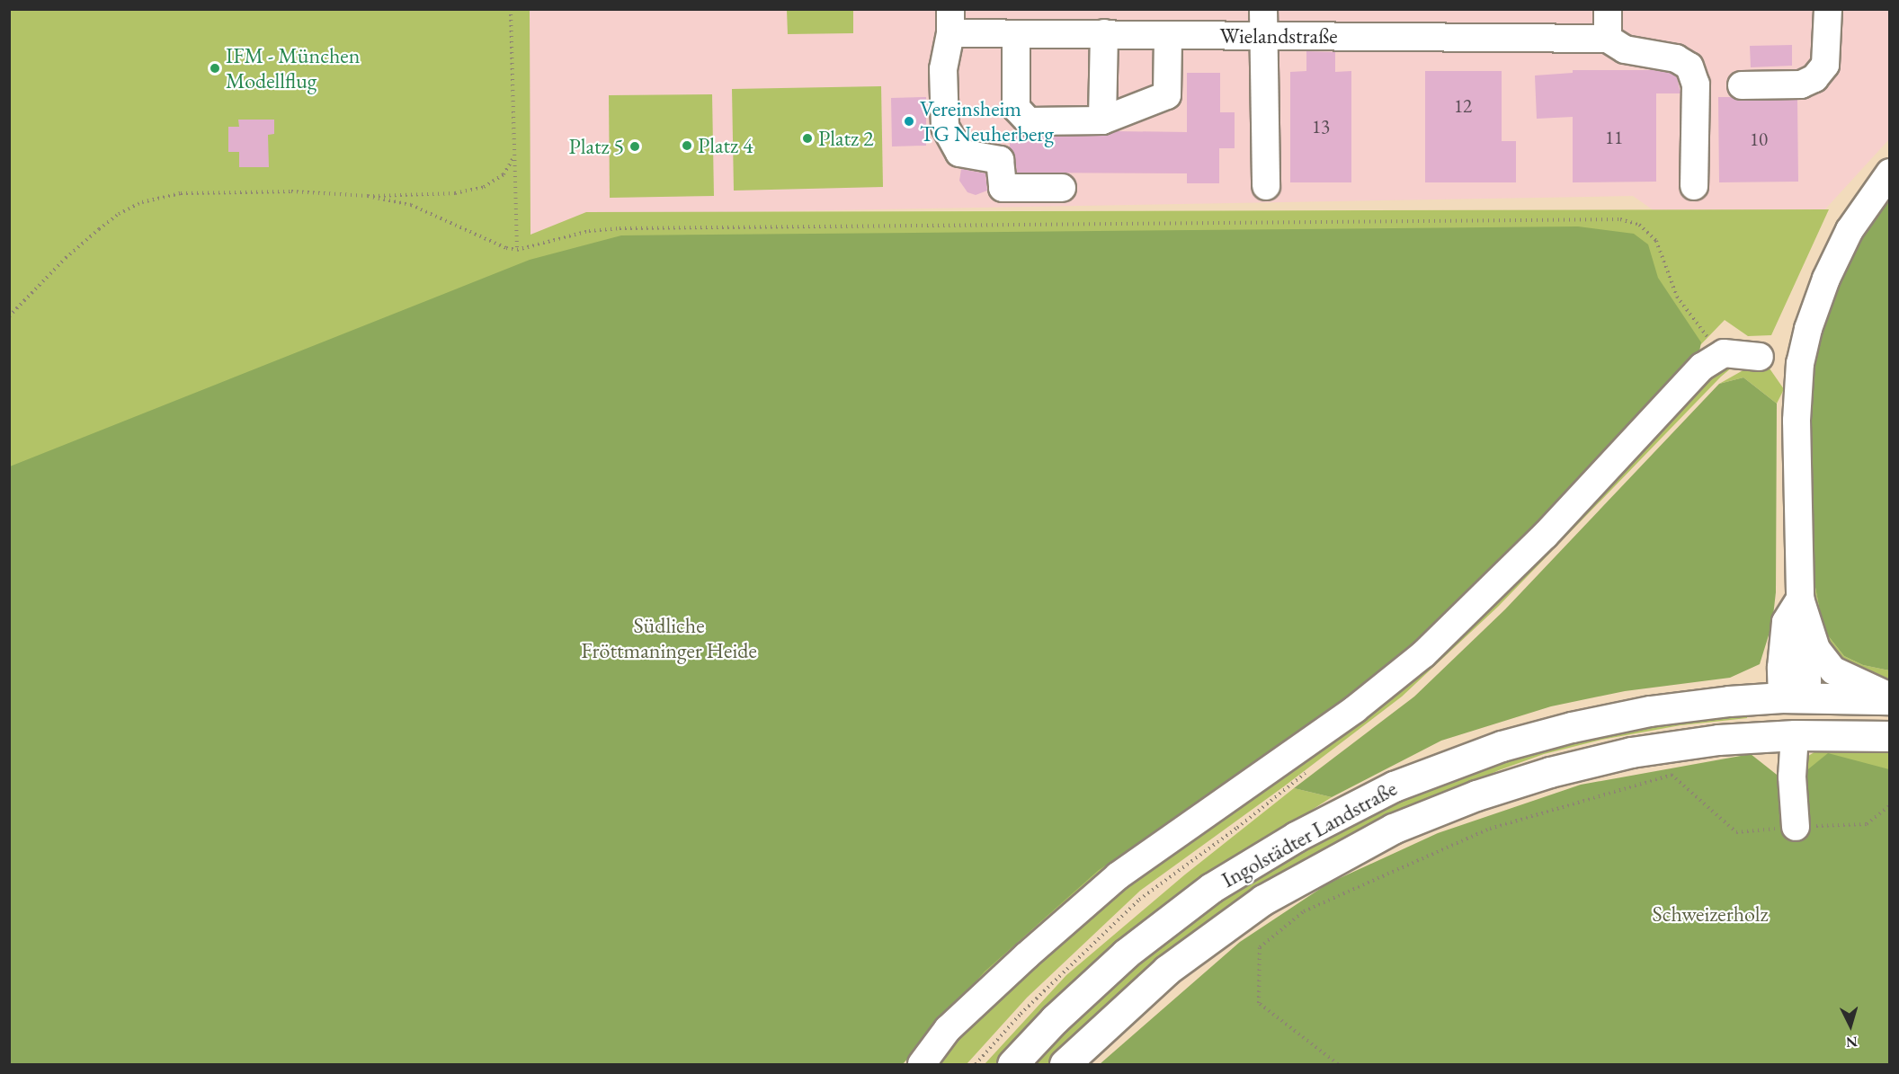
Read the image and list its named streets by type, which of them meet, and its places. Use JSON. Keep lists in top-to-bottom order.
{
  "streets": {
    "main road": ["Ingolstädter Landstraße"],
    "street": ["Wielandstraße"]
  },
  "parks": ["Südliche Fröttmaninger Heide", "Schweizerholz"],
  "places": [
    "IFM - München Modellflug",
    "Vereinsheim TG Neuherberg",
    "Platz 2",
    "Platz 4",
    "Platz 5"
  ],
  "house_numbers": [
    "12",
    "13",
    "11",
    "10"
  ],
  "north": "bottom"
}
